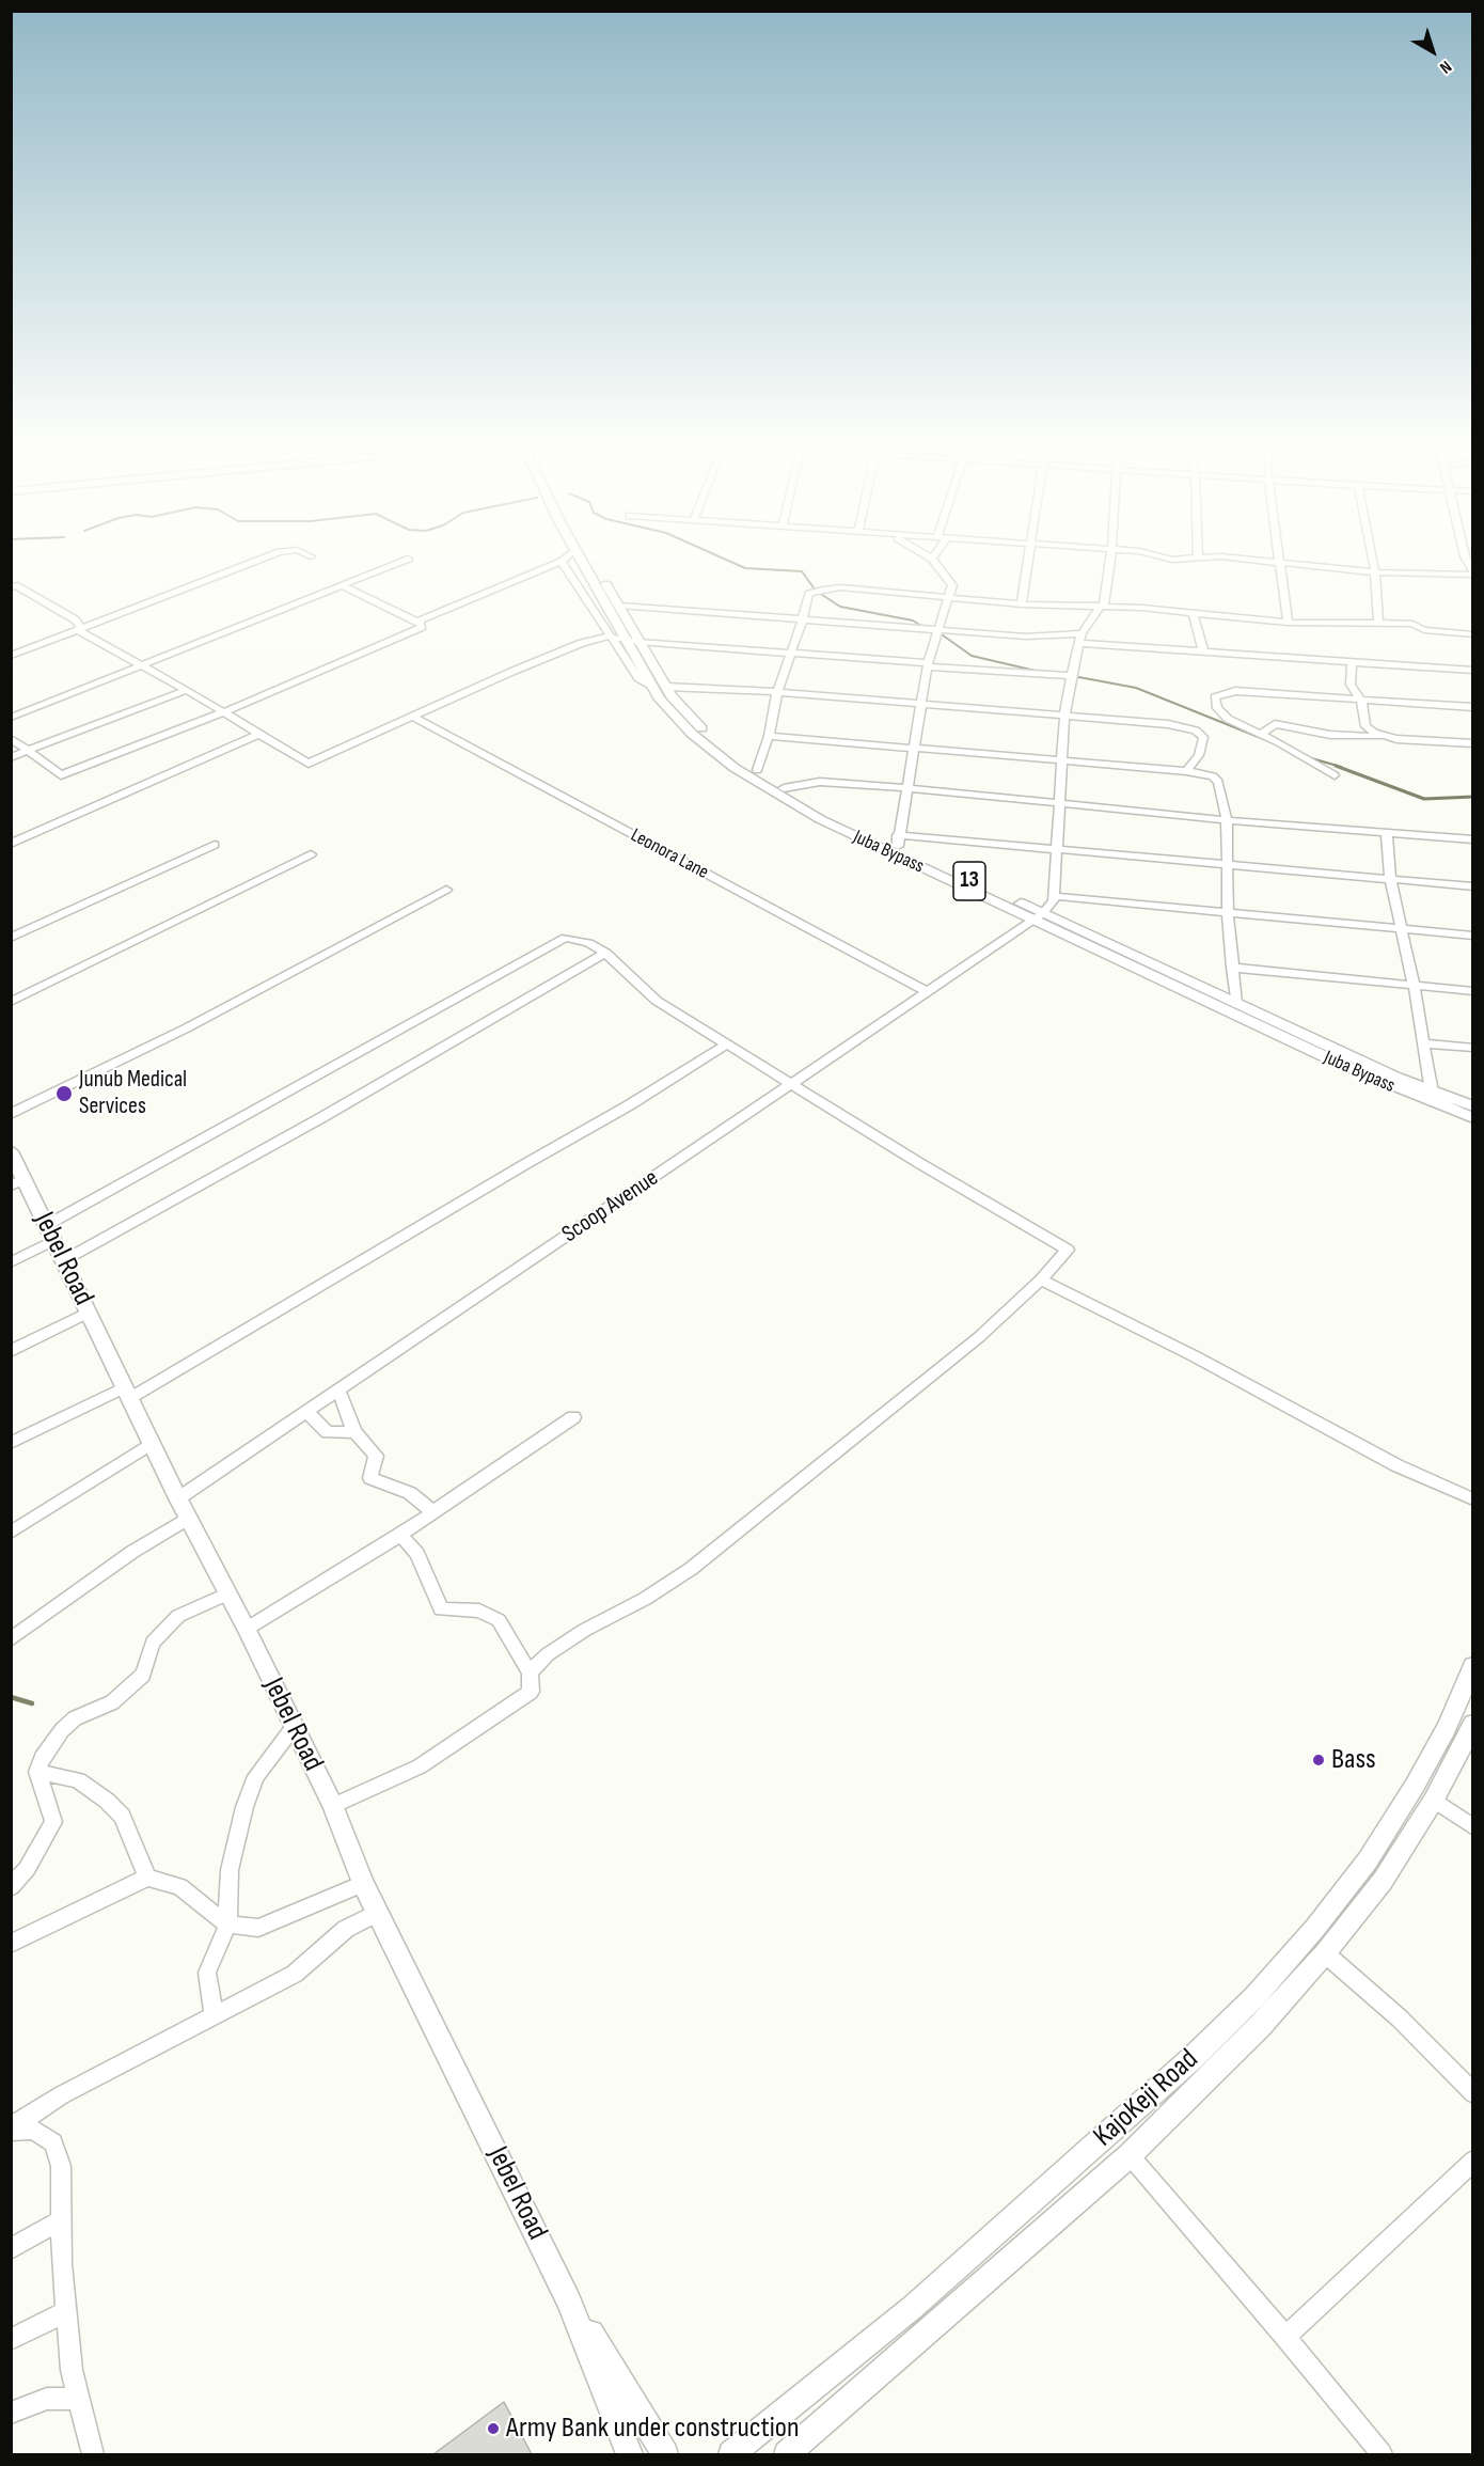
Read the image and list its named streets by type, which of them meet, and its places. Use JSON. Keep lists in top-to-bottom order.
{
  "streets": {
    "main road": [
      "Juba Bypass",
      "13",
      "Jebel Road",
      "KajoKeji Road"
    ],
    "street": ["Leonora Lane", "Scoop Avenue"]
  },
  "crossings": [
    ["Juba Bypass", "Scoop Avenue"],
    ["Leonora Lane", "Scoop Avenue"],
    ["Scoop Avenue", "Jebel Road"]
  ],
  "places": ["Junub Medical Services", "Bass", "Army Bank under construction"],
  "north": "bottom right"
}
